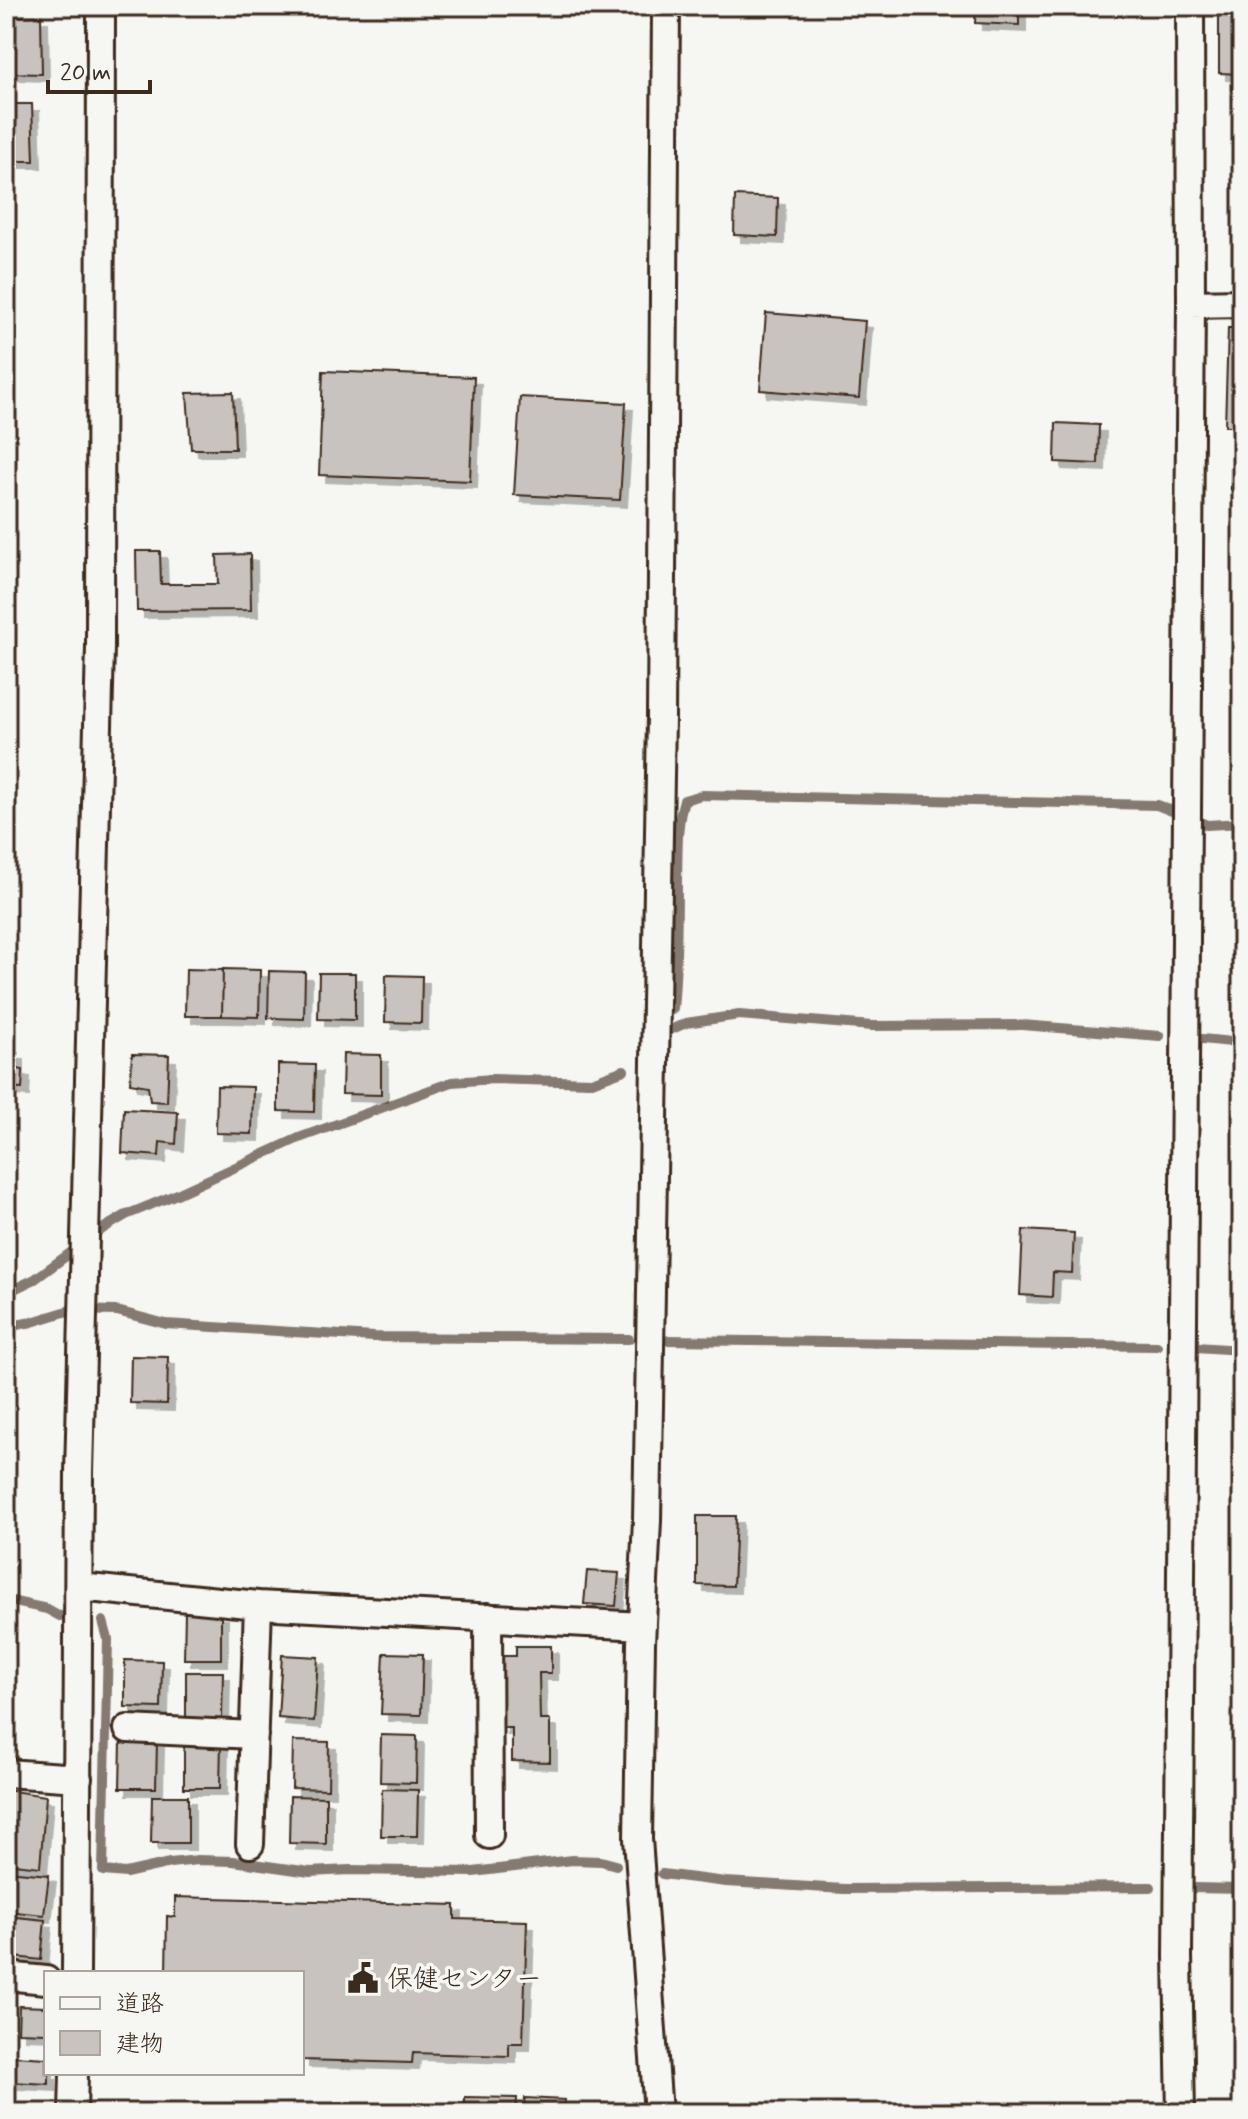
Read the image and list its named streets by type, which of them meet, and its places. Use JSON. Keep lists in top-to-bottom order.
{
  "places": {
    "public building": ["保健センター"]
  },
  "legend": ["道路", "建物"],
  "scale_bar": "20 m"
}
